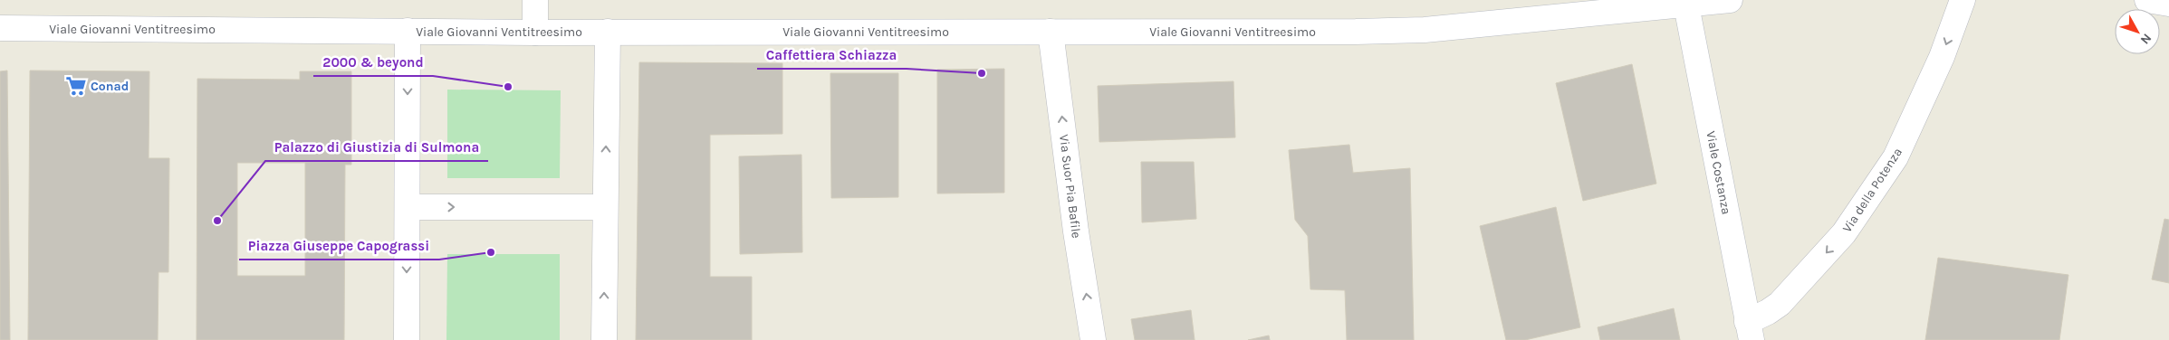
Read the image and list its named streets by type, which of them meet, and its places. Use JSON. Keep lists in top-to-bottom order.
{
  "streets": {
    "street": [
      "Viale Giovanni Ventitreesimo",
      "Viale Costanza",
      "Via Suor Pia Bafile",
      "Via della Potenza"
    ]
  },
  "crossings": [
    ["Viale Giovanni Ventitreesimo", "Viale Costanza"],
    ["Viale Giovanni Ventitreesimo", "Via Suor Pia Bafile"],
    ["Viale Costanza", "Via della Potenza"]
  ],
  "one_way": ["Via Suor Pia Bafile", "Via della Potenza"],
  "places": {
    "other": [
      "Caffettiera Schiazza",
      "2000 & beyond",
      "Palazzo di Giustizia di Sulmona",
      "Piazza Giuseppe Capograssi"
    ],
    "supermarket": ["Conad"]
  },
  "north": "bottom right"
}
